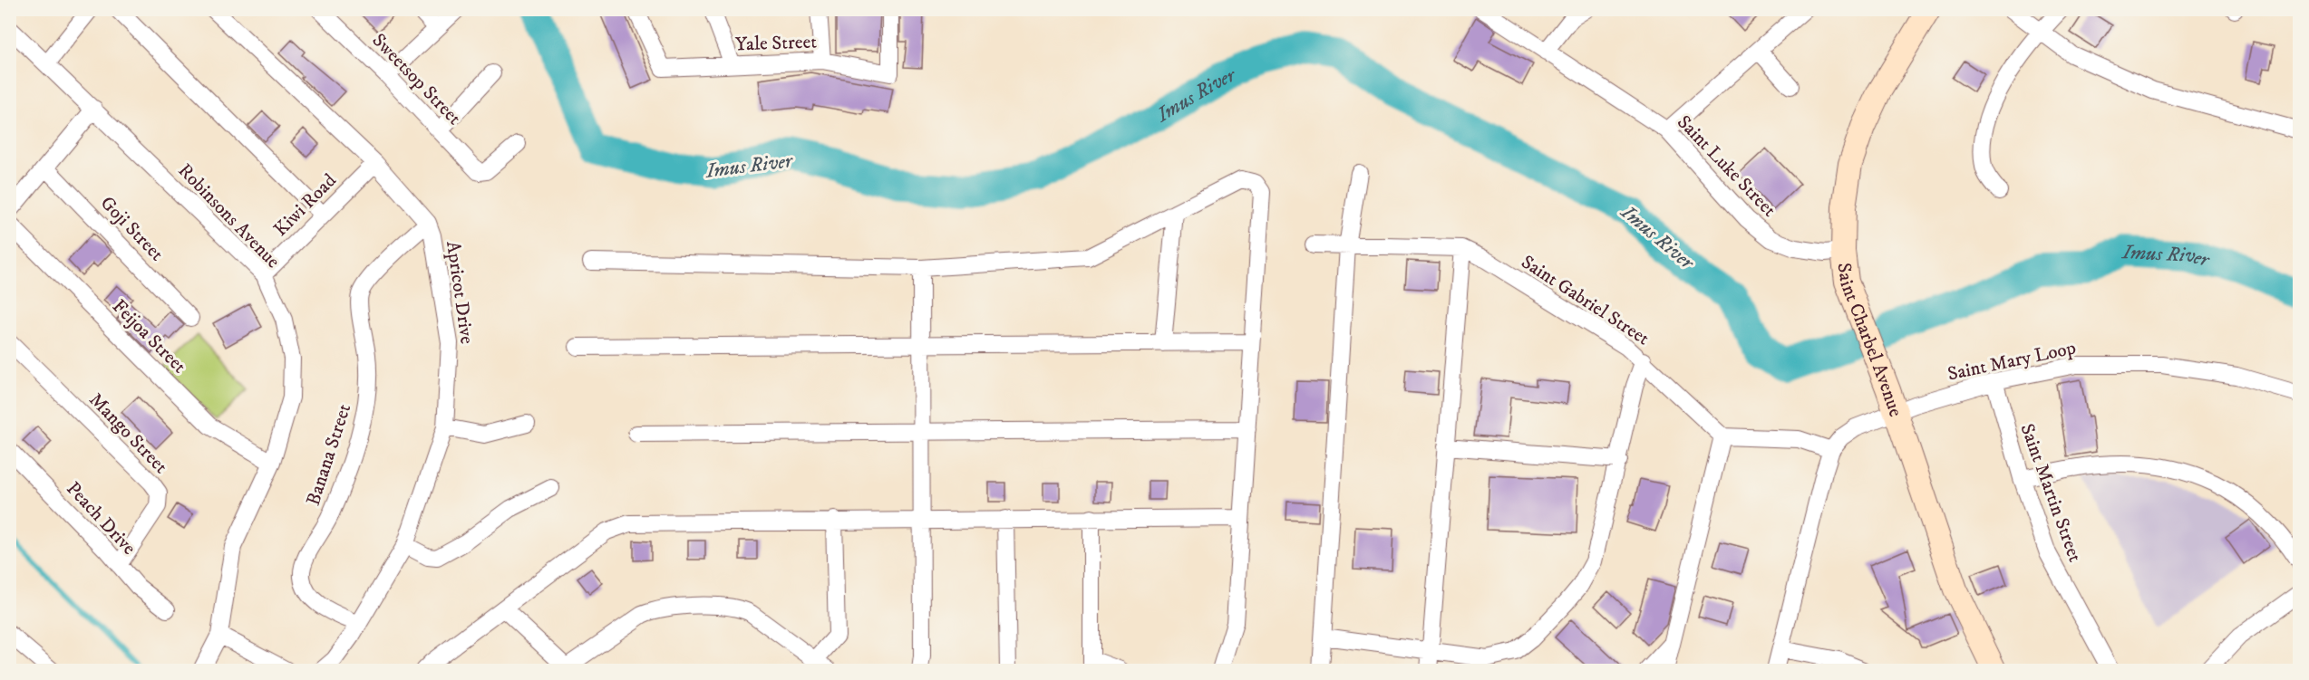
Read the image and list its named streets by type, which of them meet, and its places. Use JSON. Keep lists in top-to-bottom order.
{
  "streets": {
    "street": [
      "Yale Street",
      "Sweetsop Street",
      "Saint Luke Street",
      "Kiwi Road",
      "Robinsons Avenue",
      "Goji Street",
      "Apricot Drive",
      "Saint Gabriel Street",
      "Feijoa Street",
      "Saint Charbel Avenue",
      "Saint Mary Loop",
      "Mango Street",
      "Banana Street",
      "Saint Martin Street",
      "Peach Drive"
    ]
  },
  "crossings": [
    ["Saint Luke Street", "Saint Charbel Avenue"],
    ["Kiwi Road", "Robinsons Avenue"],
    ["Kiwi Road", "Apricot Drive"],
    ["Robinsons Avenue", "Feijoa Street"],
    ["Apricot Drive", "Banana Street"],
    ["Saint Charbel Avenue", "Saint Mary Loop"],
    ["Saint Mary Loop", "Saint Martin Street"],
    ["Mango Street", "Peach Drive"]
  ],
  "water": ["Imus River"]
}
